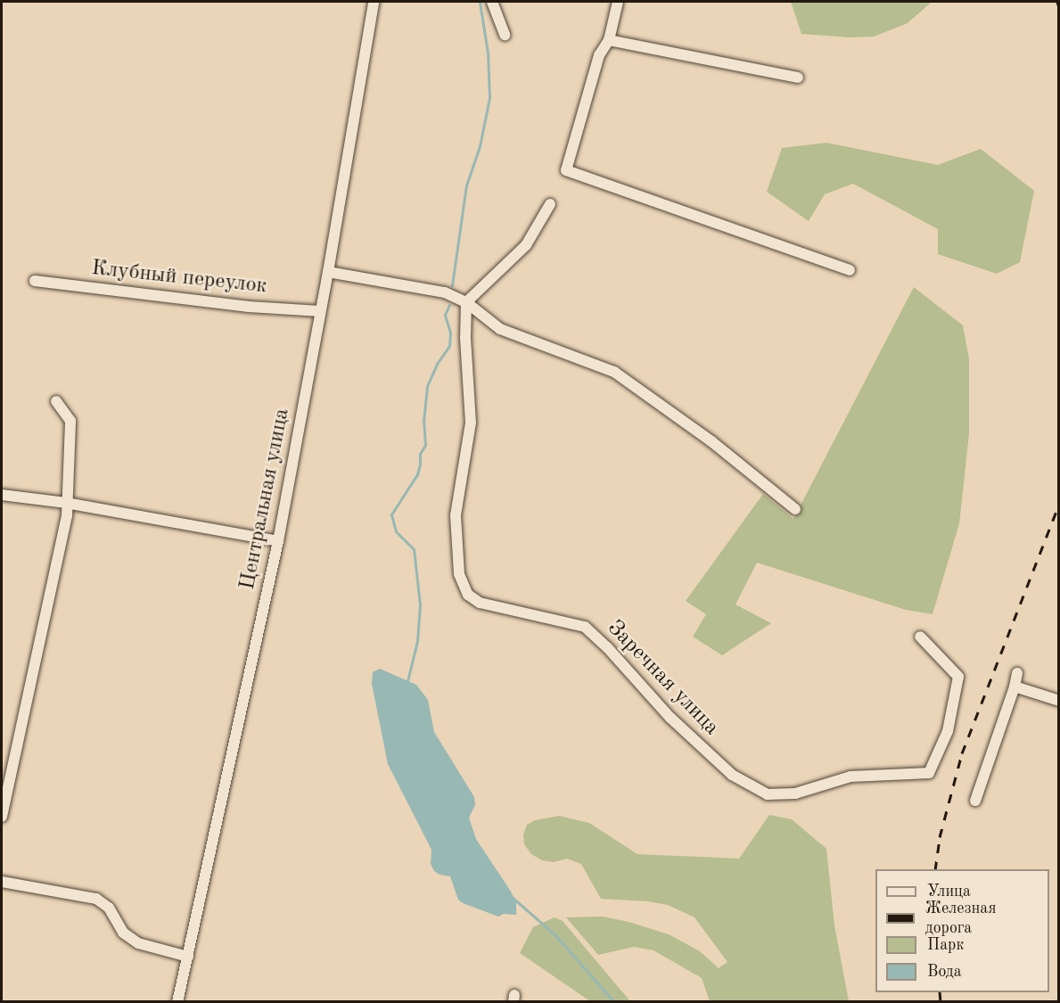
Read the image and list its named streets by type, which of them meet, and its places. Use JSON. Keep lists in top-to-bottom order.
{
  "streets": {
    "street": ["Клубный переулок", "Центральная улица", "Заречная улица"]
  },
  "crossings": [
    ["Клубный переулок", "Центральная улица"]
  ],
  "legend": [
    "Улица",
    "Железная дорога",
    "Парк",
    "Вода"
  ]
}
